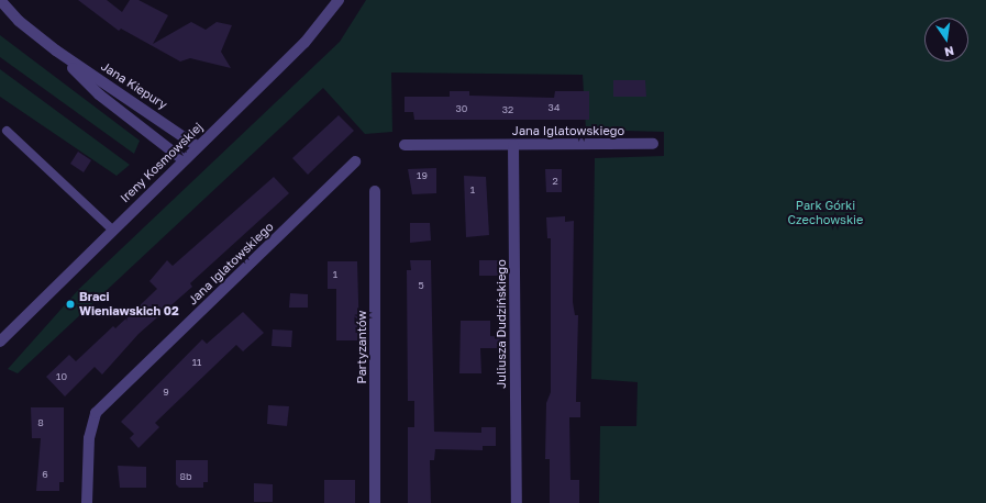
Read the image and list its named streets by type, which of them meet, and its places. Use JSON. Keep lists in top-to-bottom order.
{
  "streets": {
    "street": [
      "Jana Kiepury",
      "Jana Iglatowskiego",
      "Ireny Kosmowskiej",
      "Juliusza Dudzińskiego",
      "Partyzantów"
    ]
  },
  "crossings": [
    ["Jana Kiepury", "Ireny Kosmowskiej"],
    ["Jana Iglatowskiego", "Juliusza Dudzińskiego"]
  ],
  "parks": ["Park Górki Czechowskie"],
  "places": ["Braci Wieniawskich 02"],
  "house_numbers": [
    "34",
    "30",
    "32",
    "19",
    "2",
    "1",
    "1",
    "5",
    "11",
    "10",
    "9",
    "8",
    "6",
    "8b"
  ],
  "north": "bottom"
}
